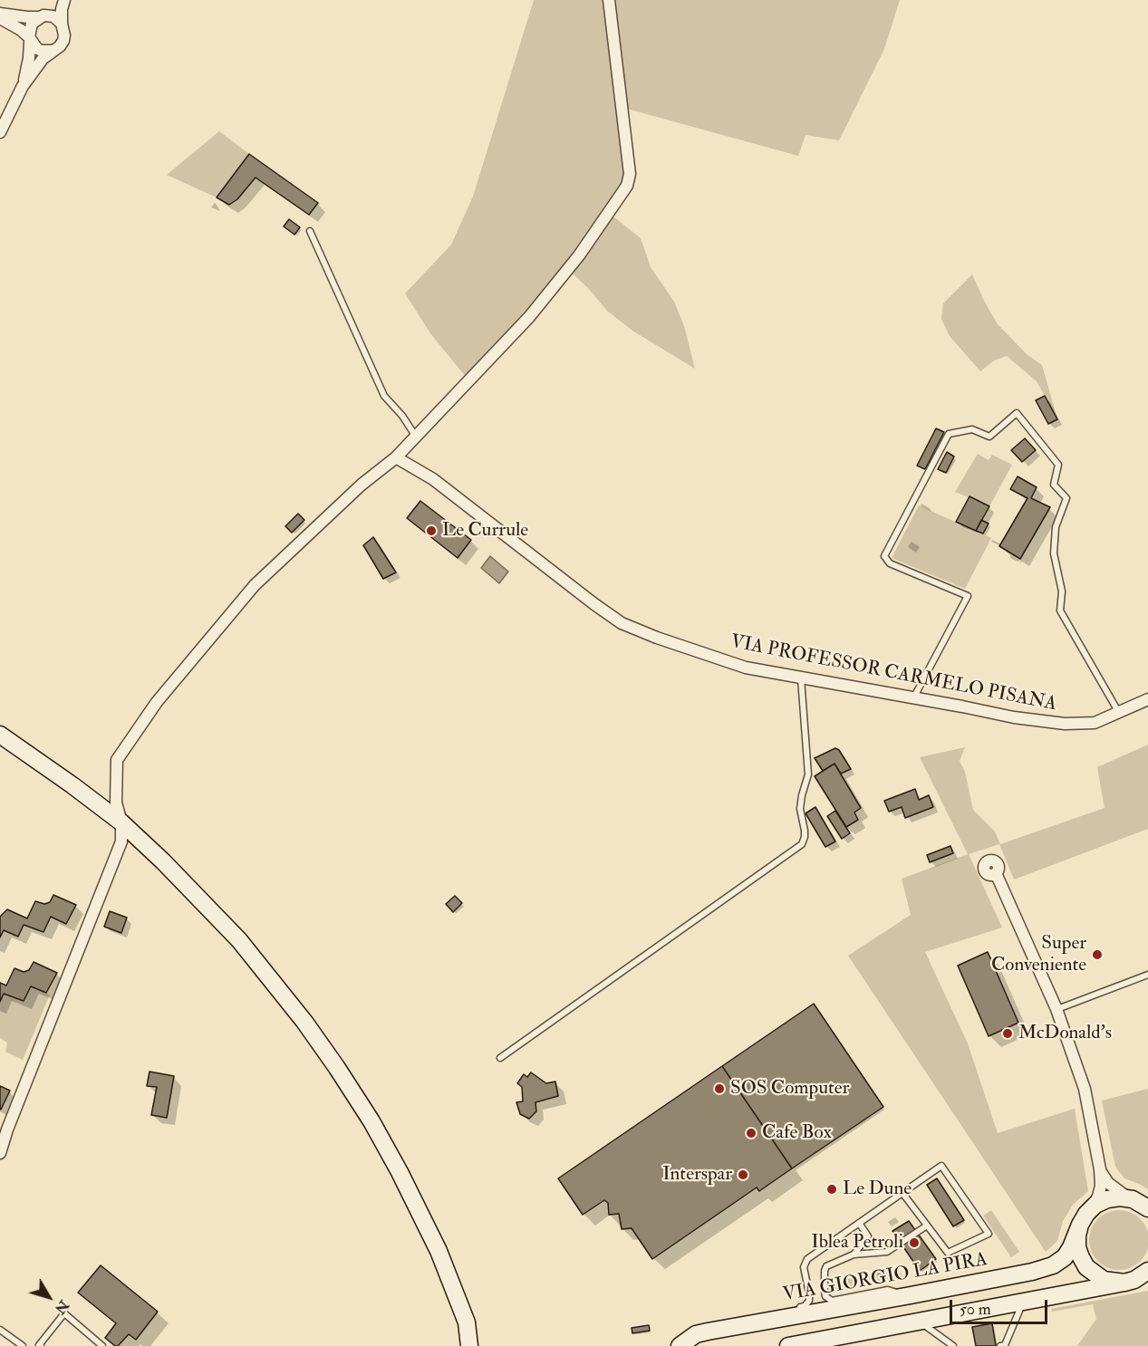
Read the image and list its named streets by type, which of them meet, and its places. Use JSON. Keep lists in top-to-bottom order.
{
  "streets": {
    "main road": ["VIA GIORGIO LA PIRA"],
    "street": ["VIA PROFESSOR CARMELO PISANA"]
  },
  "places": [
    "Le Currule",
    "Super Conveniente",
    "McDonald's",
    "SOS Computer",
    "Cafe Box",
    "Interspar",
    "Le Dune",
    "Iblea Petroli"
  ],
  "scale_bar": "50 m",
  "north": "bottom right"
}
